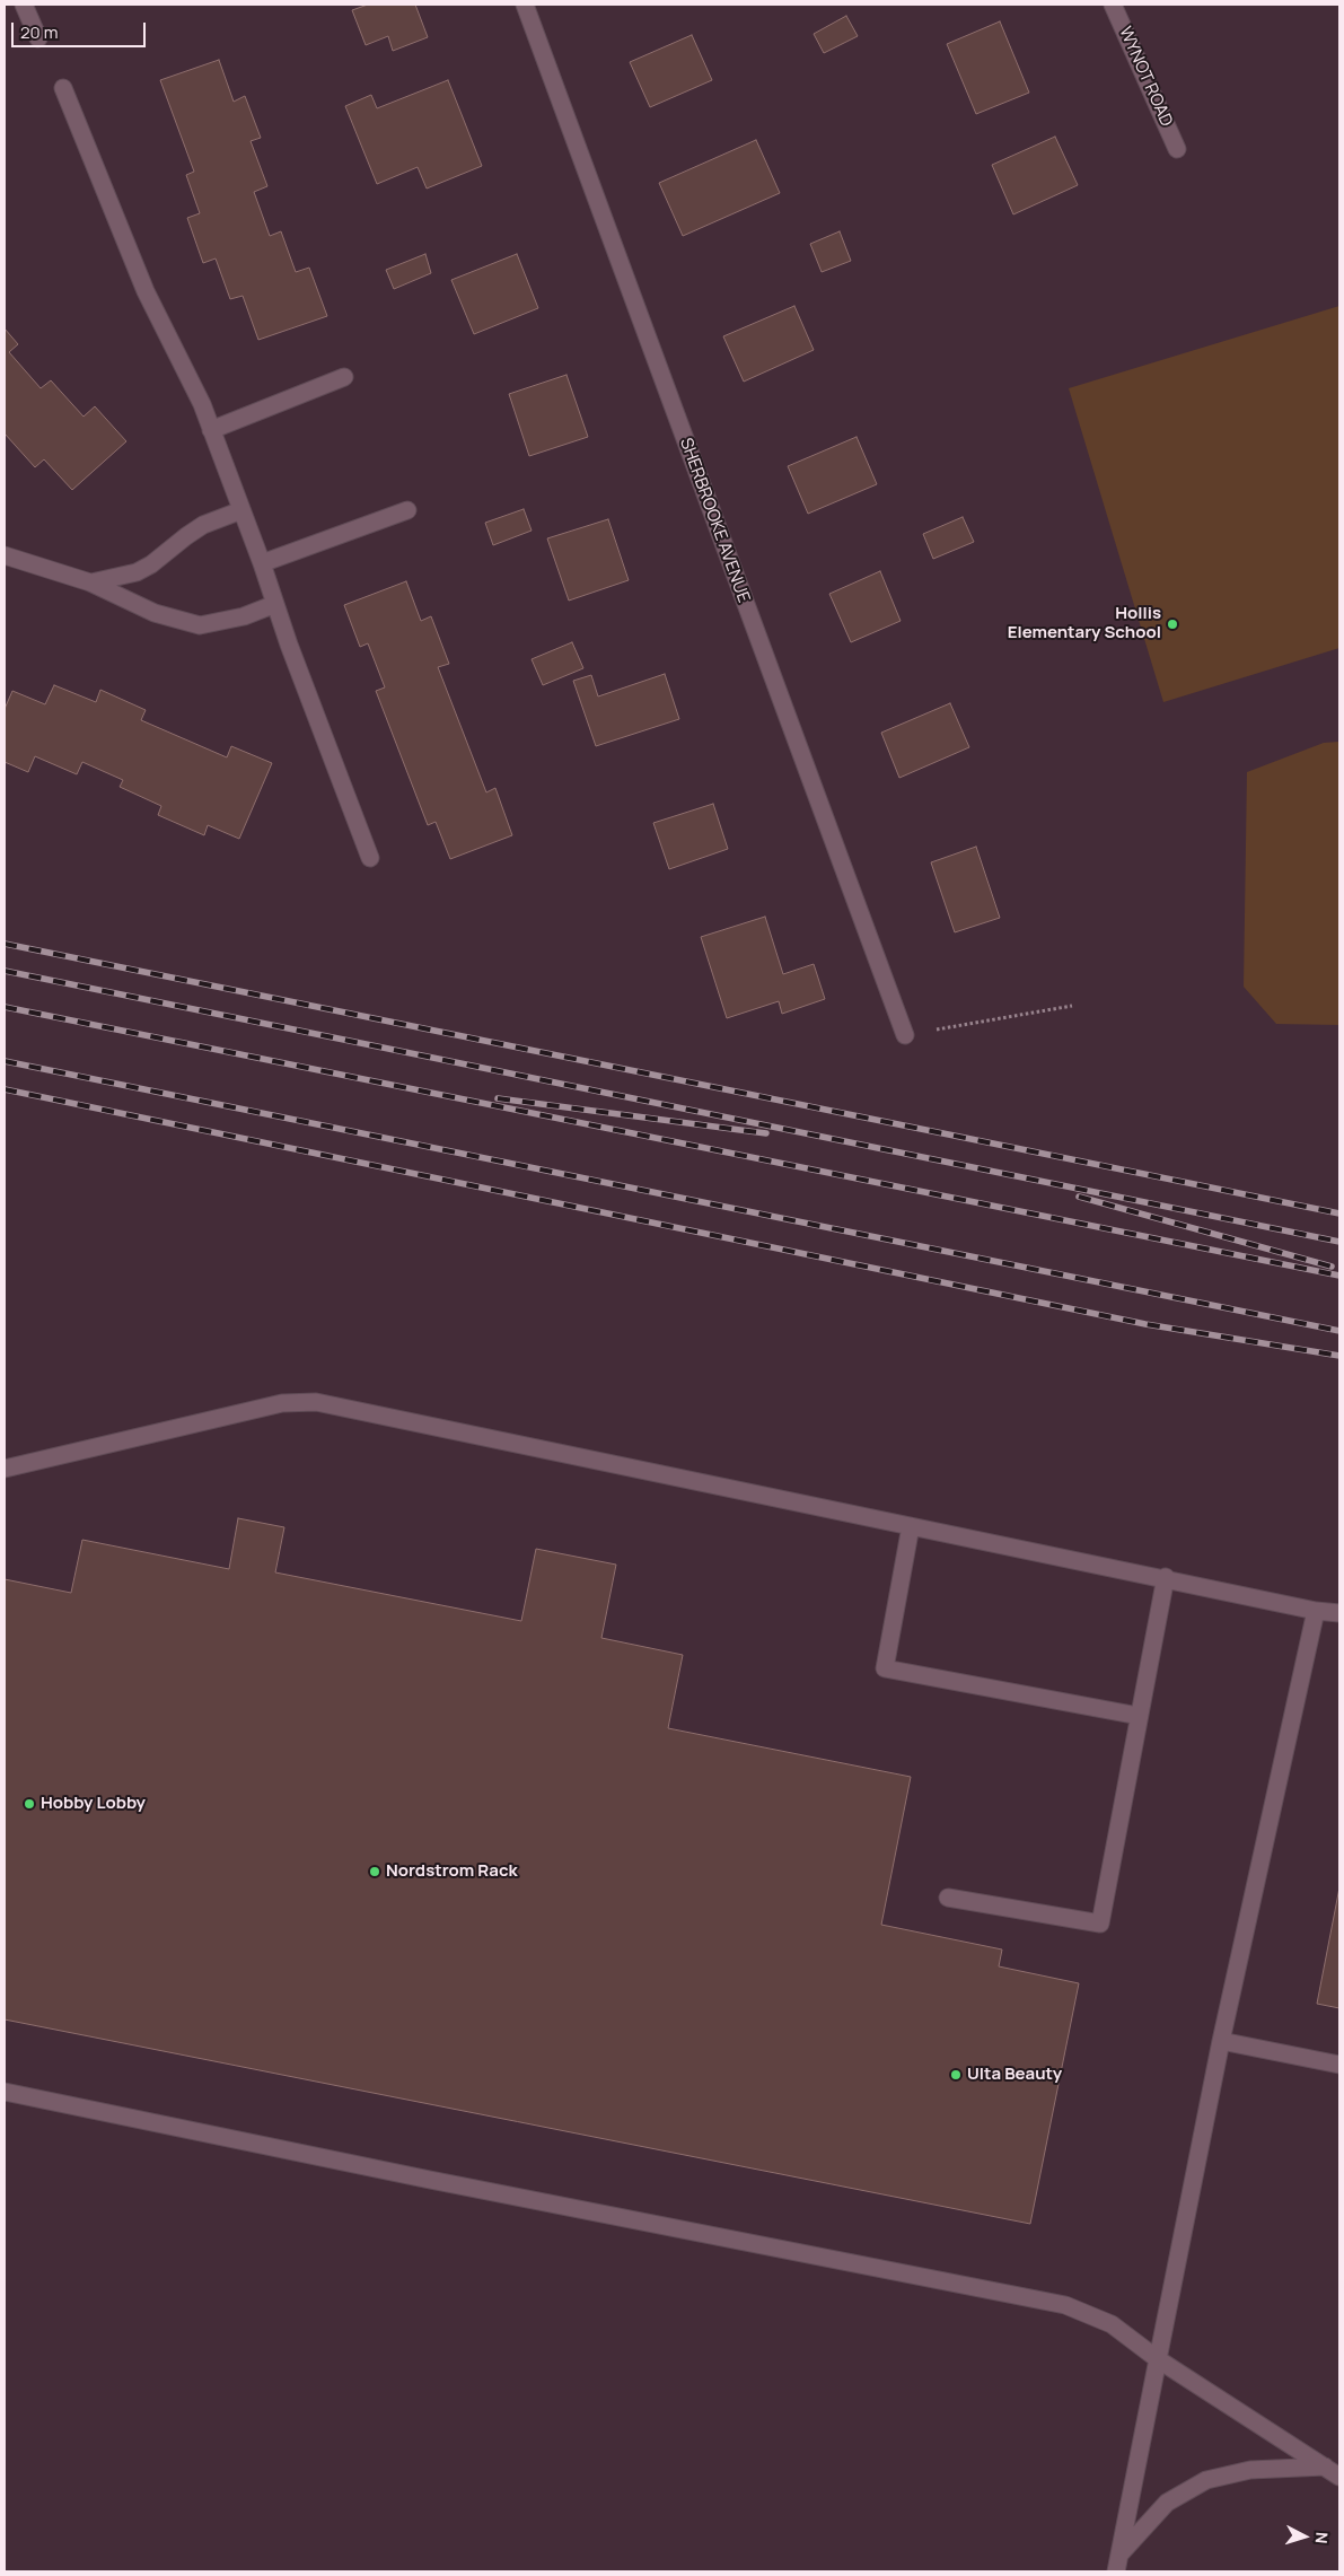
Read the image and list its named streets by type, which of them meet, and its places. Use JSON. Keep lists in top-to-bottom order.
{
  "streets": {
    "street": ["WYNOT ROAD", "SHERBROOKE AVENUE"]
  },
  "places": [
    "Hollis Elementary School",
    "Hobby Lobby",
    "Nordstrom Rack",
    "Ulta Beauty"
  ],
  "scale_bar": "20 m",
  "north": "right"
}
